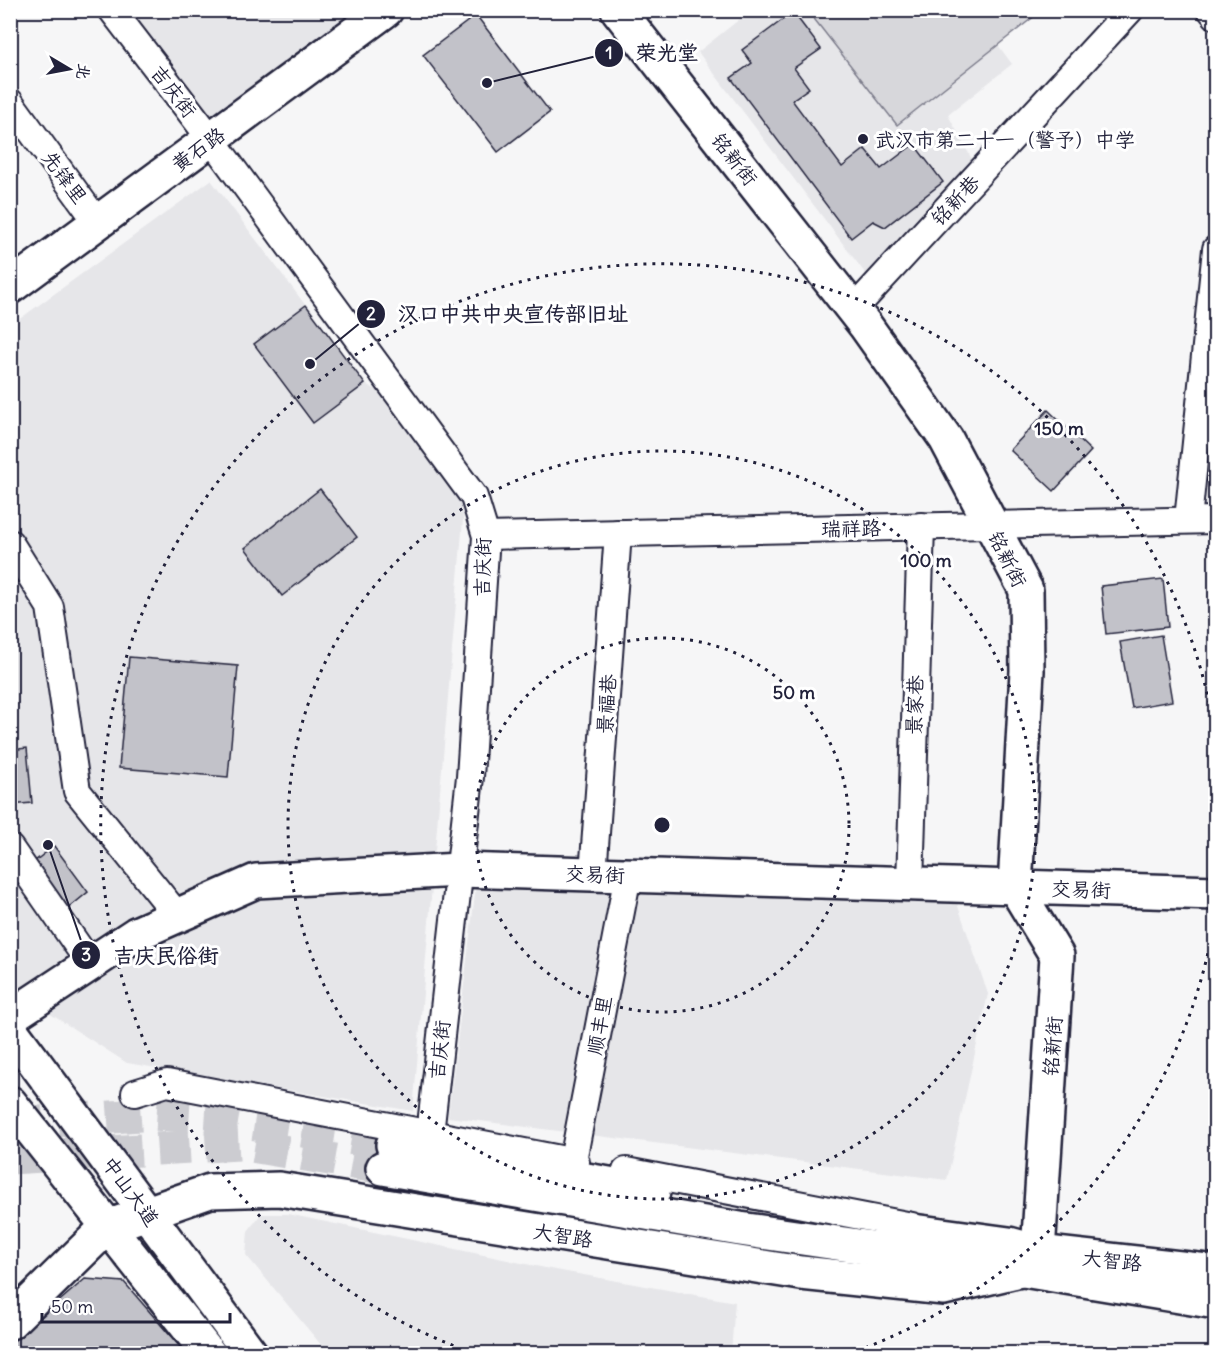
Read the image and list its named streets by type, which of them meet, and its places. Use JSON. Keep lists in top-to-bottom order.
{
  "streets": {
    "street": [
      "吉庆街",
      "黄石路",
      "铭新街",
      "先锋里",
      "铭新巷",
      "瑞祥路",
      "景福巷",
      "景家巷",
      "交易街",
      "顺丰里",
      "中山大道",
      "大智路"
    ]
  },
  "crossings": [
    ["吉庆街", "黄石路"],
    ["吉庆街", "瑞祥路"],
    ["吉庆街", "交易街"],
    ["吉庆街", "大智路"],
    ["黄石路", "先锋里"],
    ["铭新街", "铭新巷"],
    ["铭新街", "瑞祥路"],
    ["铭新街", "交易街"],
    ["铭新街", "大智路"],
    ["瑞祥路", "景福巷"],
    ["瑞祥路", "景家巷"],
    ["景福巷", "交易街"],
    ["景家巷", "交易街"],
    ["交易街", "顺丰里"],
    ["顺丰里", "大智路"],
    ["中山大道", "大智路"]
  ],
  "places": [
    "荣光堂",
    "武汉市第二十一（警予）中学",
    "汉口中共中央宣传部旧址",
    "吉庆民俗街"
  ],
  "scale_bar": "50 m",
  "north": "right",
  "rings": ["150 m", "100 m", "50 m"]
}
